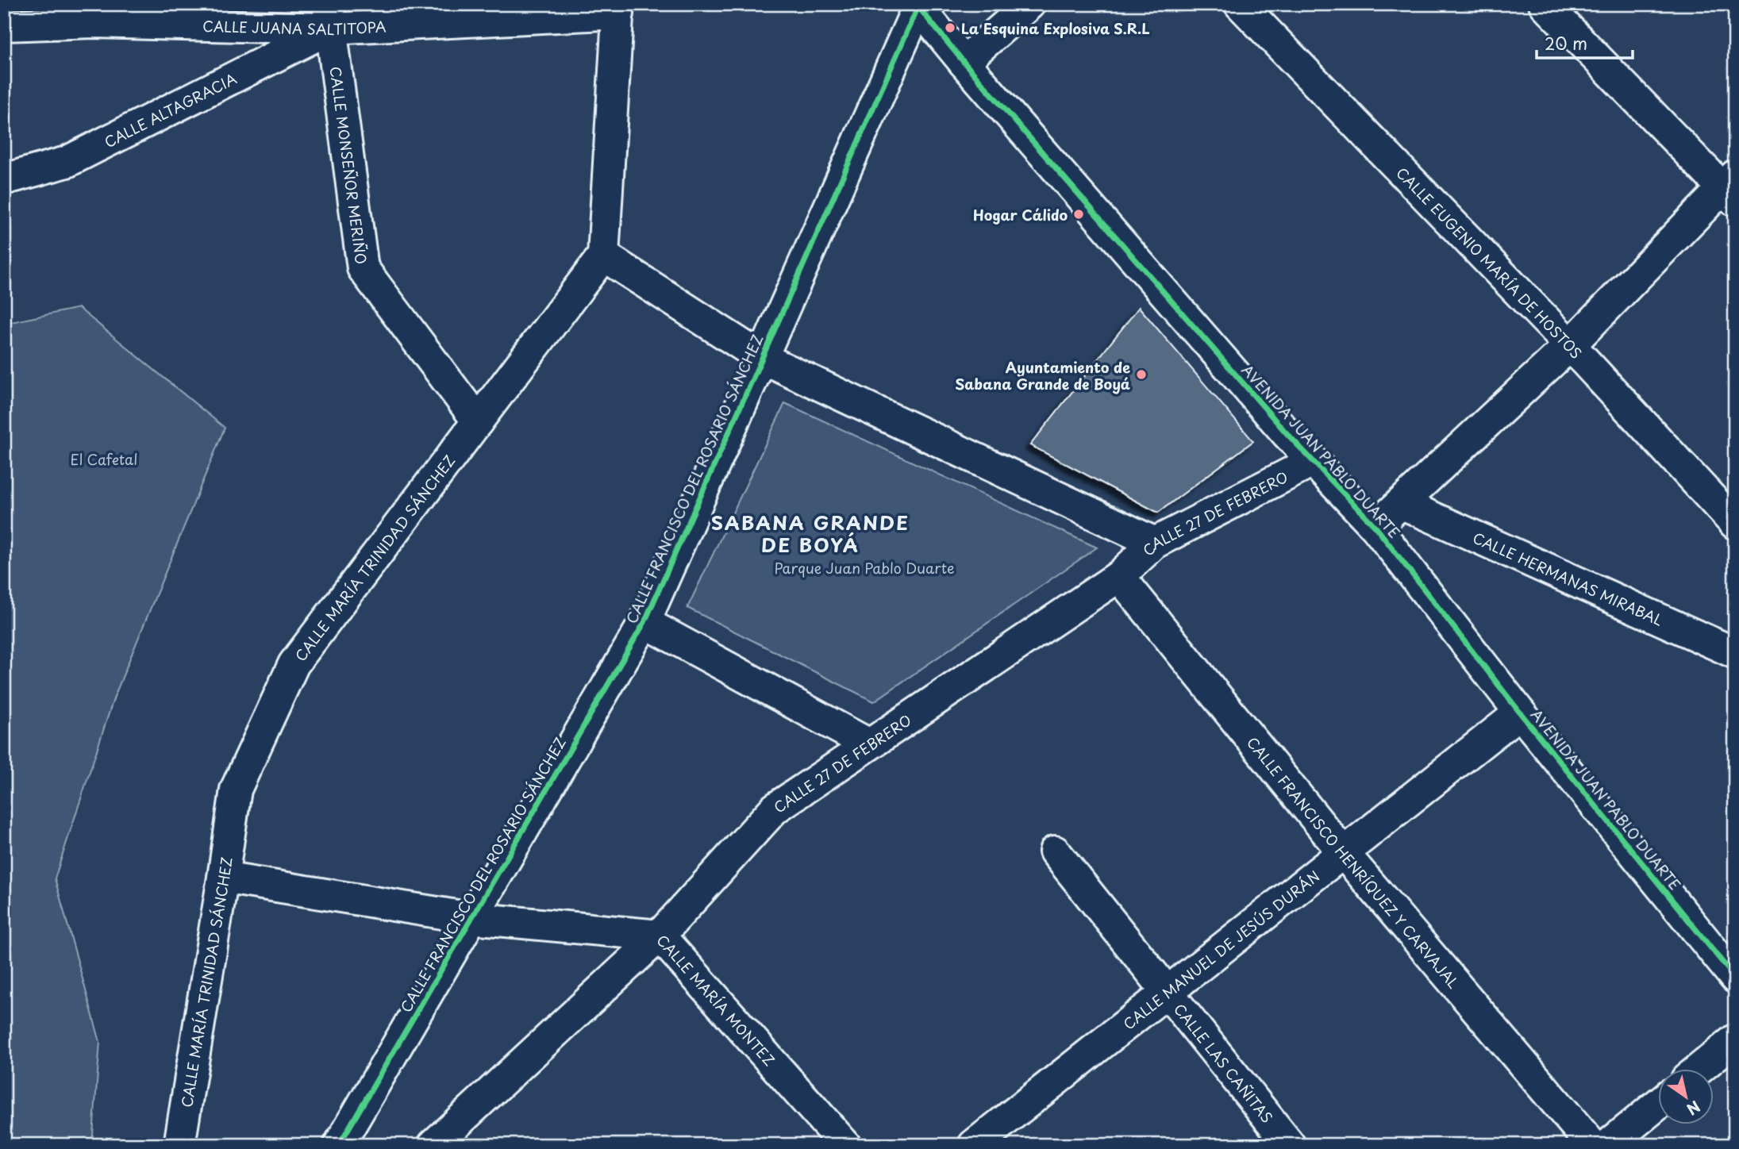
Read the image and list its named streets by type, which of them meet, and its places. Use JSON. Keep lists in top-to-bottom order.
{
  "streets": {
    "street": [
      "CALLE JUANA SALTITOPA",
      "CALLE ALTAGRACIA",
      "CALLE MONSEÑOR MERIÑO",
      "CALLE EUGENIO MARÍA DE HOSTOS",
      "AVENIDA JUAN PABLO DUARTE",
      "CALLE FRANCISCO DEL ROSARIO SÁNCHEZ",
      "CALLE 27 DE FEBRERO",
      "CALLE MARÍA TRINIDAD SÁNCHEZ",
      "CALLE HERMANAS MIRABAL",
      "CALLE FRANCISCO HENRÍQUEZ Y CARVAJAL",
      "CALLE MANUEL DE JESÚS DURÁN",
      "CALLE MARÍA MONTEZ",
      "CALLE LAS CAÑITAS"
    ]
  },
  "crossings": [
    ["CALLE JUANA SALTITOPA", "CALLE ALTAGRACIA"],
    ["CALLE JUANA SALTITOPA", "CALLE MONSEÑOR MERIÑO"],
    ["CALLE ALTAGRACIA", "CALLE MONSEÑOR MERIÑO"],
    ["CALLE MONSEÑOR MERIÑO", "CALLE MARÍA TRINIDAD SÁNCHEZ"],
    ["AVENIDA JUAN PABLO DUARTE", "CALLE FRANCISCO DEL ROSARIO SÁNCHEZ"],
    ["AVENIDA JUAN PABLO DUARTE", "CALLE 27 DE FEBRERO"],
    ["AVENIDA JUAN PABLO DUARTE", "CALLE MANUEL DE JESÚS DURÁN"],
    ["CALLE FRANCISCO DEL ROSARIO SÁNCHEZ", "CALLE MARÍA MONTEZ"],
    ["CALLE 27 DE FEBRERO", "CALLE FRANCISCO HENRÍQUEZ Y CARVAJAL"],
    ["CALLE 27 DE FEBRERO", "CALLE MARÍA MONTEZ"],
    ["CALLE MARÍA TRINIDAD SÁNCHEZ", "CALLE MARÍA MONTEZ"],
    ["CALLE FRANCISCO HENRÍQUEZ Y CARVAJAL", "CALLE MANUEL DE JESÚS DURÁN"],
    ["CALLE MANUEL DE JESÚS DURÁN", "CALLE LAS CAÑITAS"]
  ],
  "districts": ["SABANA GRANDE DE BOYÁ"],
  "parks": ["El Cafetal", "Parque Juan Pablo Duarte"],
  "places": ["La Esquina Explosiva S.R.L", "Hogar Cálido", "Ayuntamiento de Sabana Grande de Boyá"],
  "scale_bar": "20 m",
  "north": "bottom right"
}
